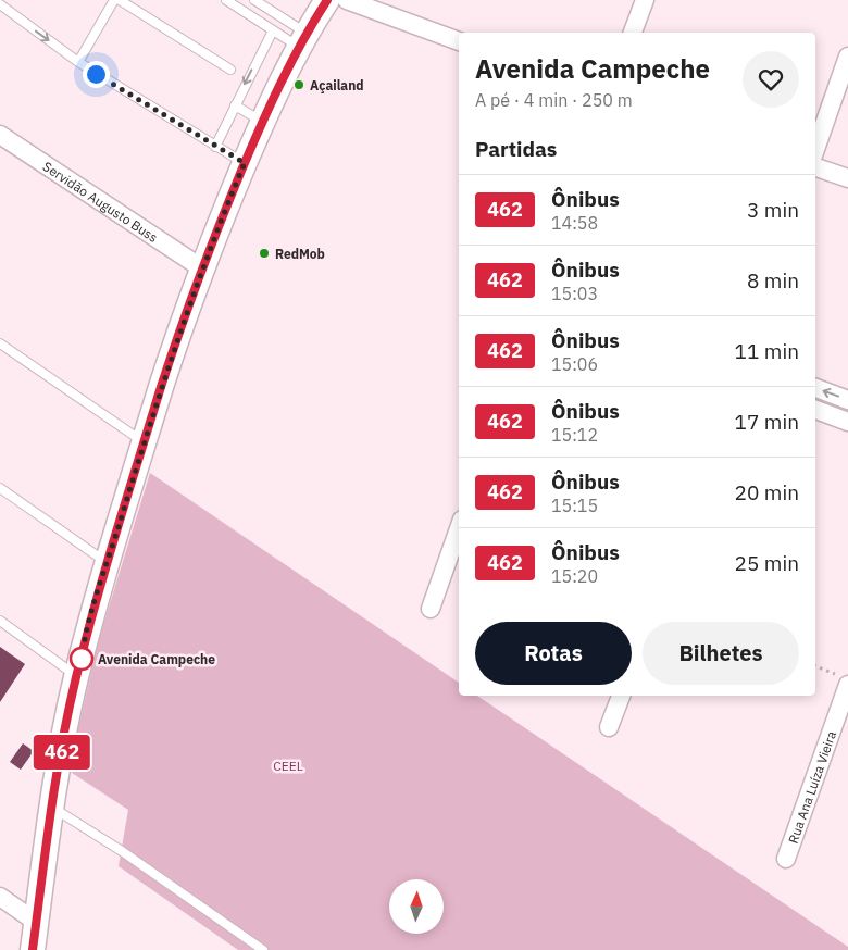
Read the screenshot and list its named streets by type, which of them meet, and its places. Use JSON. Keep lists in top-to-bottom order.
{
  "streets": {
    "street": ["Servidão Augusto Buss", "Rua Ana Luíza Vieira"]
  },
  "parks": ["CEEL"],
  "places": ["Açailand", "RedMob", "Avenida Campeche"],
  "lines": ["bus line 462"],
  "north": "top",
  "page": {
    "on_map": "462",
    "heading": [
      ["Avenida Campeche", "A pé · 4 min · 250 m"],
      "Partidas"
    ],
    "list": [
      {
        "mark": "462",
        "name": "Ônibus",
        "note": "14:58",
        "value": "3 min"
      },
      {
        "mark": "462",
        "name": "Ônibus",
        "note": "15:03",
        "value": "8 min"
      },
      {
        "mark": "462",
        "name": "Ônibus",
        "note": "15:06",
        "value": "11 min"
      },
      {
        "mark": "462",
        "name": "Ônibus",
        "note": "15:12",
        "value": "17 min"
      },
      {
        "mark": "462",
        "name": "Ônibus",
        "note": "15:15",
        "value": "20 min"
      },
      {
        "mark": "462",
        "name": "Ônibus",
        "note": "15:20",
        "value": "25 min"
      }
    ],
    "buttons": ["Rotas", "Bilhetes"]
  }
}
